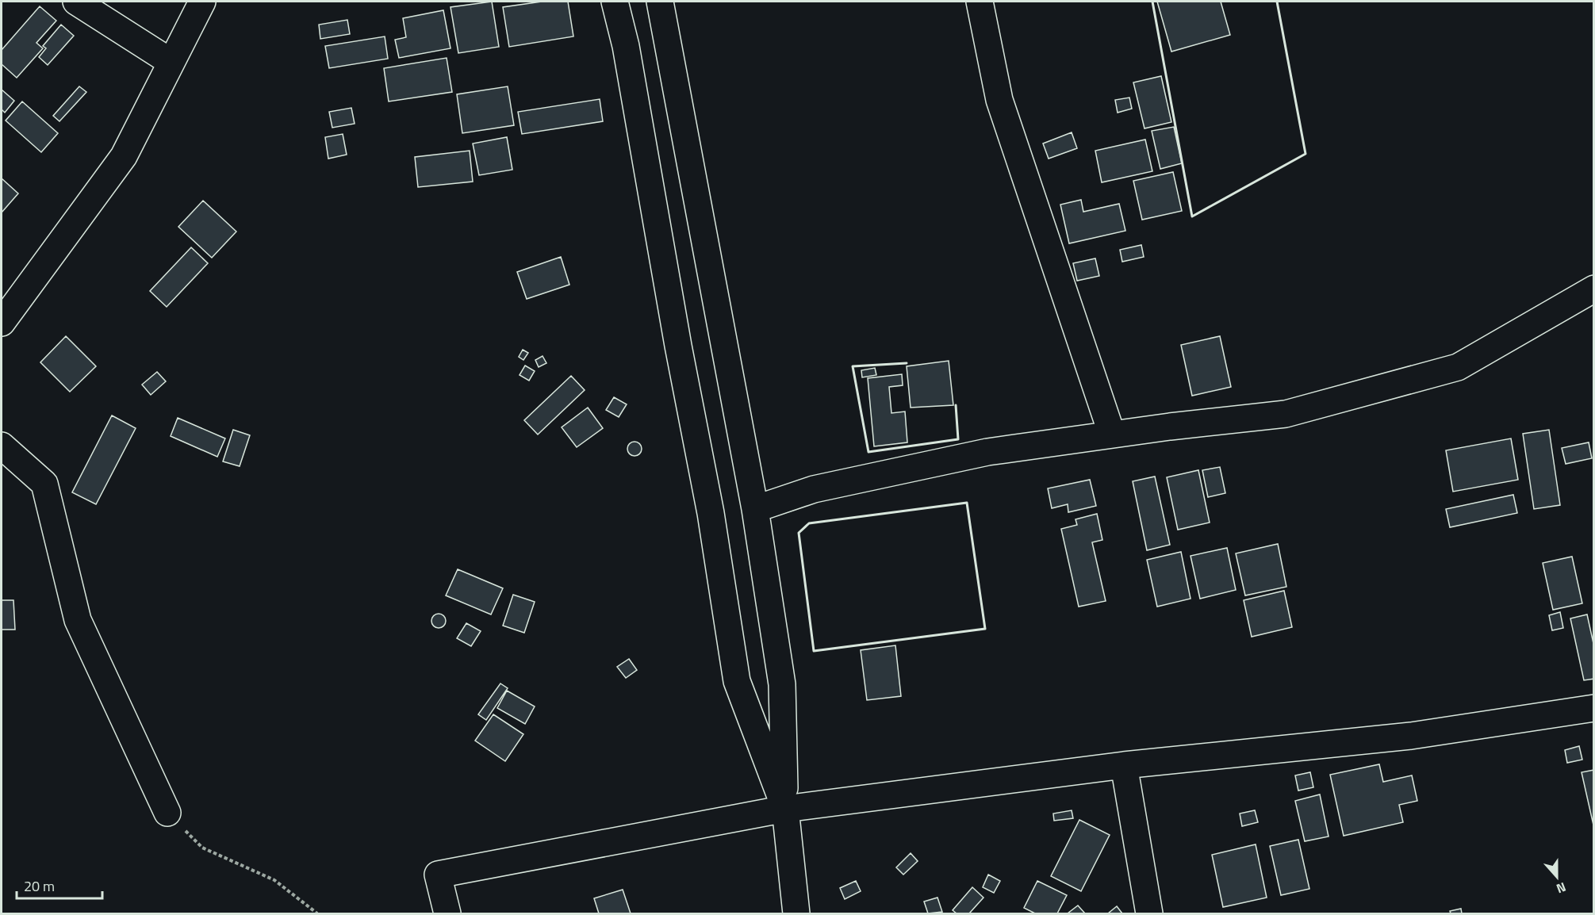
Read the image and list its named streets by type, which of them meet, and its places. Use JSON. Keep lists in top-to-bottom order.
{
  "scale_bar": "20 m",
  "north": "bottom"
}
